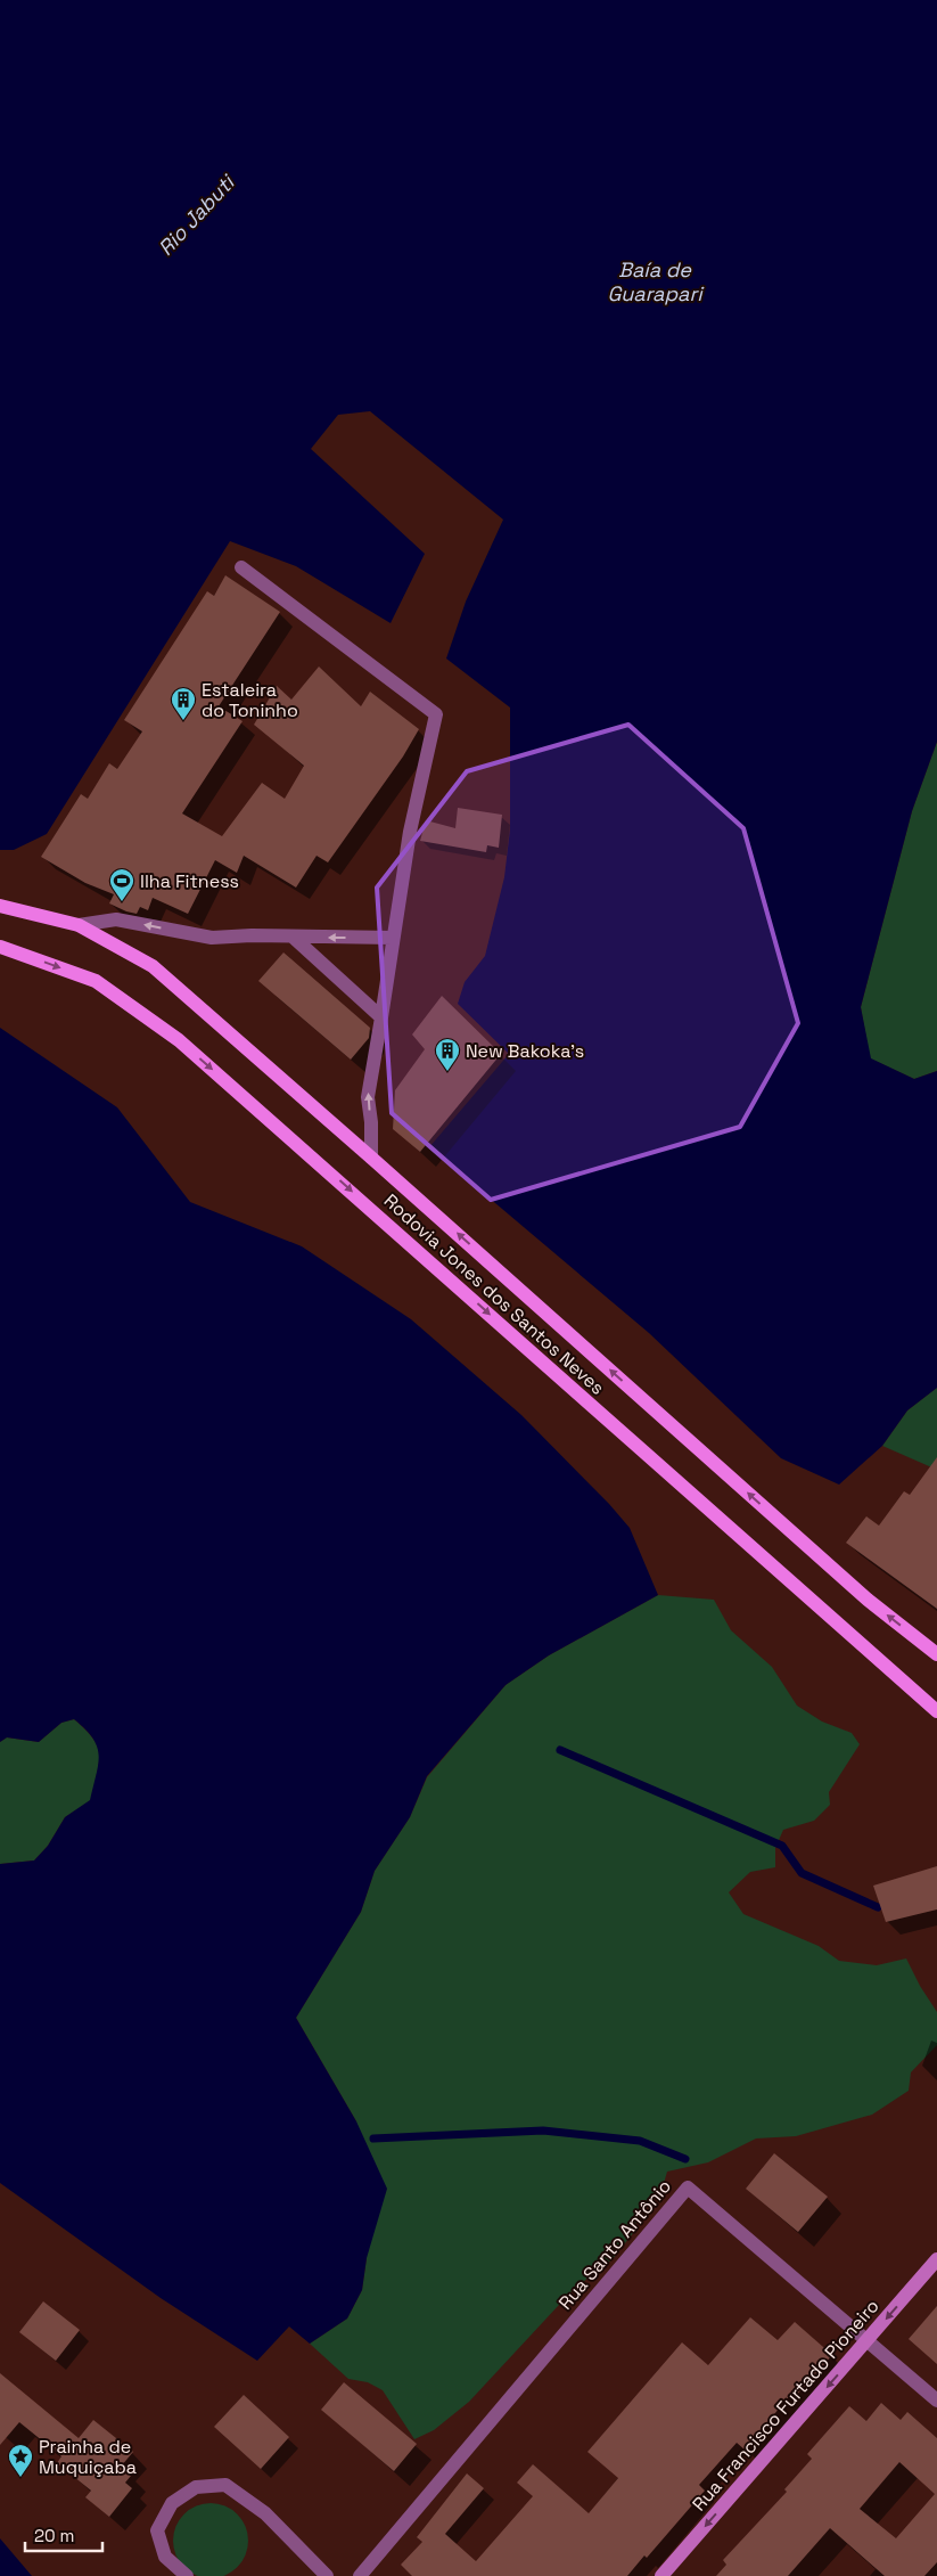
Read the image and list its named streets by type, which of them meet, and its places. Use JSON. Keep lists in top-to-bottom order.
{
  "streets": {
    "main road": ["Rodovia Jones dos Santos Neves"],
    "street": ["Rua Santo Antônio", "Rua Francisco Furtado Pioneiro"]
  },
  "crossings": [
    ["Rua Santo Antônio", "Rua Francisco Furtado Pioneiro"]
  ],
  "one_way": ["Rua Francisco Furtado Pioneiro"],
  "water": ["Rio Jabuti", "Baía de Guarapari"],
  "places": {
    "building": ["Estaleira do Toninho", "New Bakoka's"],
    "sports": ["Ilha Fitness"],
    "place": ["Prainha de Muquiçaba"]
  },
  "scale_bar": "20 m"
}
